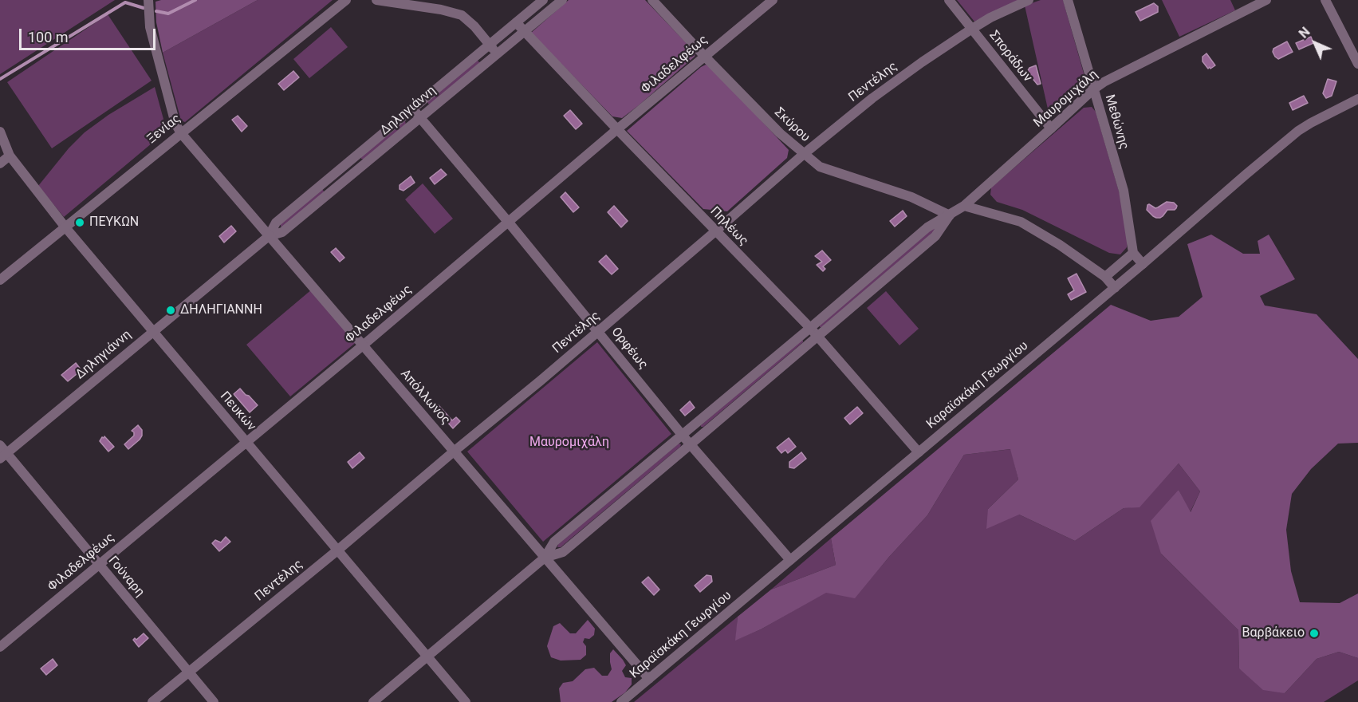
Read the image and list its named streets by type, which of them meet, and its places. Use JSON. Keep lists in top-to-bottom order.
{
  "streets": {
    "street": [
      "Σποράδων",
      "Φιλαδελφέως",
      "Πεντέλης",
      "Μαυρομιχάλη",
      "Δηληγιάννη",
      "Μεθώνης",
      "Σκύρου",
      "Ξενίας",
      "Πηλέως",
      "Ορφέως",
      "Καραϊσκάκη Γεωργίου",
      "Απόλλωνος",
      "Πευκών",
      "Γούναρη"
    ]
  },
  "crossings": [
    ["Σποράδων", "Πεντέλης"],
    ["Σποράδων", "Μαυρομιχάλη"],
    ["Φιλαδελφέως", "Σκύρου"],
    ["Φιλαδελφέως", "Πηλέως"],
    ["Φιλαδελφέως", "Ορφέως"],
    ["Φιλαδελφέως", "Απόλλωνος"],
    ["Φιλαδελφέως", "Πευκών"],
    ["Φιλαδελφέως", "Γούναρη"],
    ["Πεντέλης", "Σκύρου"],
    ["Πεντέλης", "Πηλέως"],
    ["Πεντέλης", "Ορφέως"],
    ["Πεντέλης", "Απόλλωνος"],
    ["Πεντέλης", "Πευκών"],
    ["Πεντέλης", "Γούναρη"],
    ["Μαυρομιχάλη", "Μεθώνης"],
    ["Μαυρομιχάλη", "Σκύρου"],
    ["Μαυρομιχάλη", "Πηλέως"],
    ["Μαυρομιχάλη", "Ορφέως"],
    ["Μαυρομιχάλη", "Απόλλωνος"],
    ["Μαυρομιχάλη", "Πευκών"],
    ["Δηληγιάννη", "Πηλέως"],
    ["Δηληγιάννη", "Ορφέως"],
    ["Δηληγιάννη", "Απόλλωνος"],
    ["Δηληγιάννη", "Πευκών"],
    ["Δηληγιάννη", "Γούναρη"],
    ["Ξενίας", "Απόλλωνος"],
    ["Ξενίας", "Πευκών"],
    ["Πηλέως", "Καραϊσκάκη Γεωργίου"],
    ["Ορφέως", "Καραϊσκάκη Γεωργίου"],
    ["Καραϊσκάκη Γεωργίου", "Απόλλωνος"]
  ],
  "parks": ["Μαυρομιχάλη"],
  "places": ["ΠΕΥΚΩΝ", "ΔΗΛΗΓΙΑΝΝΗ", "Βαρβάκειο"],
  "scale_bar": "100 m",
  "north": "top left"
}
